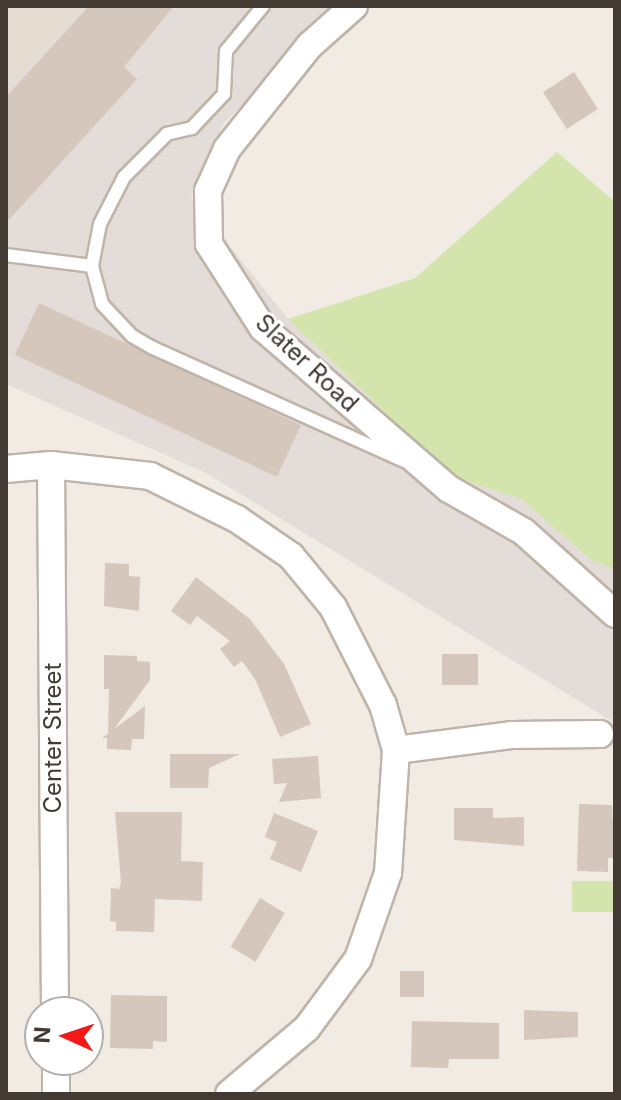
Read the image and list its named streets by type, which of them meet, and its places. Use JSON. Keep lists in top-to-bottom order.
{
  "streets": {
    "street": ["Slater Road", "Center Street"]
  },
  "north": "left"
}
